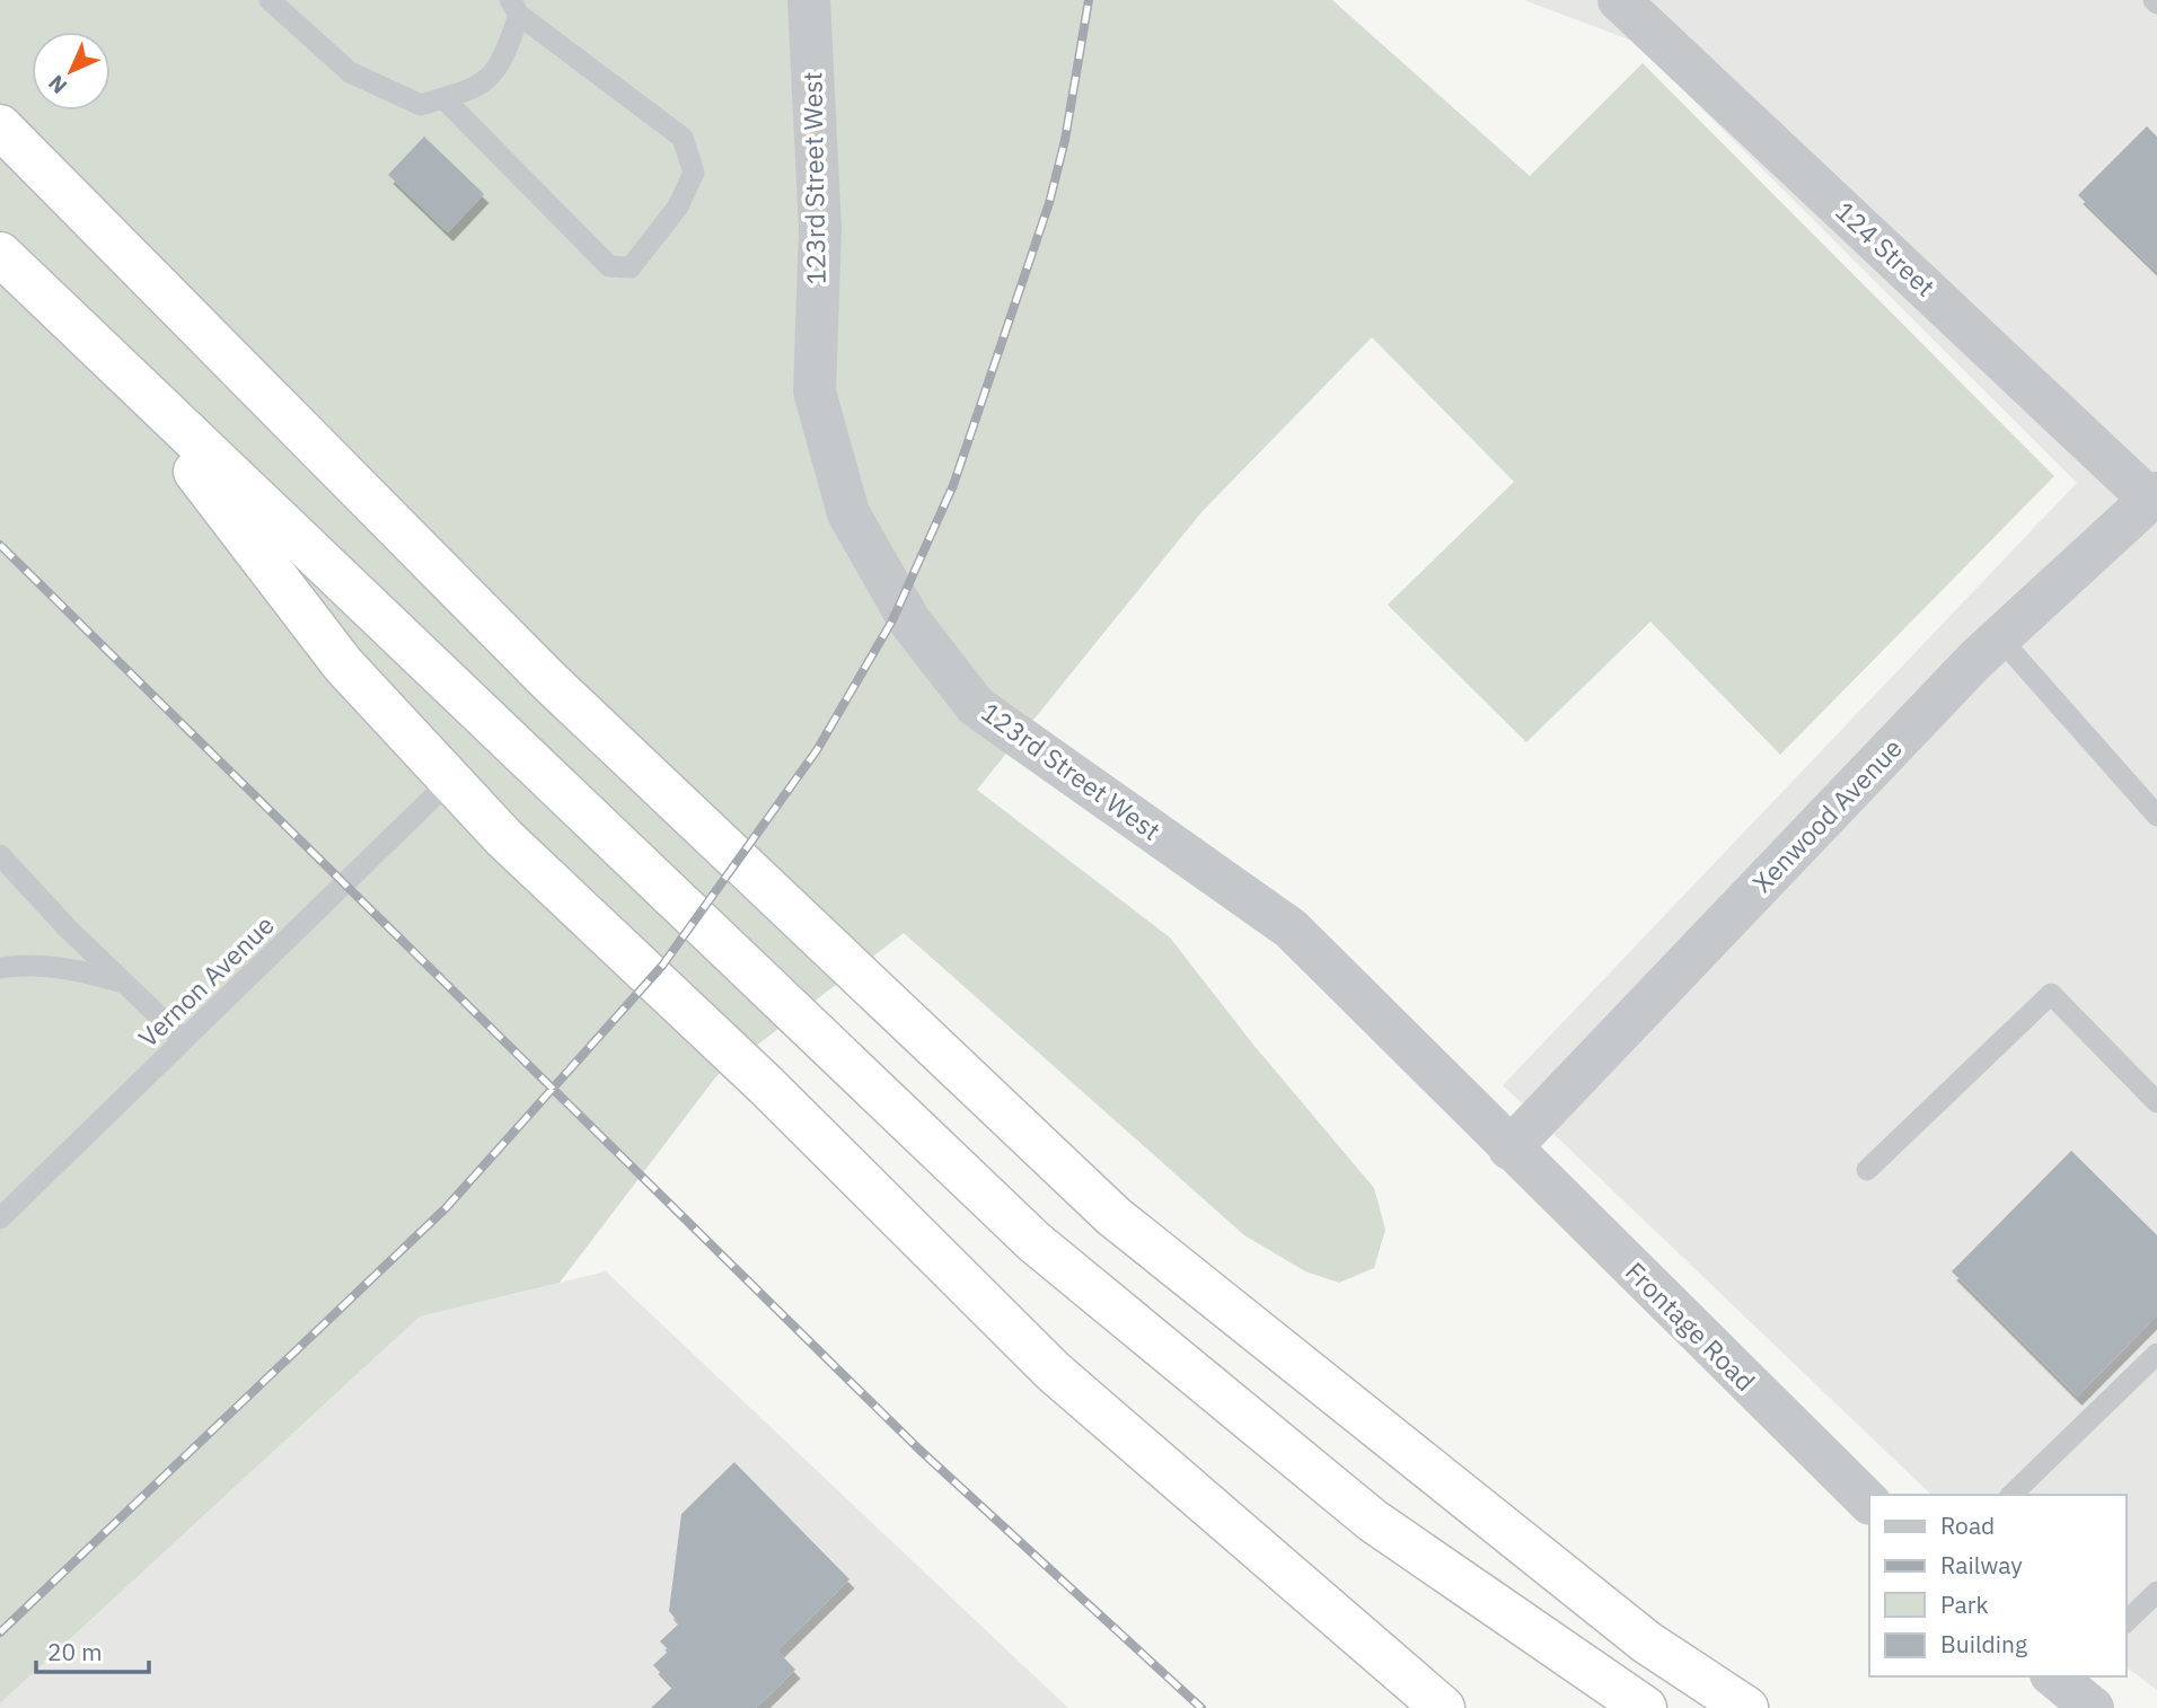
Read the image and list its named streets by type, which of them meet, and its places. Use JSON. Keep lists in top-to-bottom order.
{
  "streets": {
    "street": [
      "123rd Street West",
      "124 Street",
      "Xenwood Avenue",
      "Frontage Road"
    ],
    "lane": ["Vernon Avenue"]
  },
  "crossings": [
    ["123rd Street West", "Xenwood Avenue"],
    ["123rd Street West", "Frontage Road"],
    ["124 Street", "Xenwood Avenue"],
    ["Xenwood Avenue", "Frontage Road"]
  ],
  "legend": [
    "Road",
    "Railway",
    "Park",
    "Building"
  ],
  "scale_bar": "20 m",
  "north": "bottom left"
}
